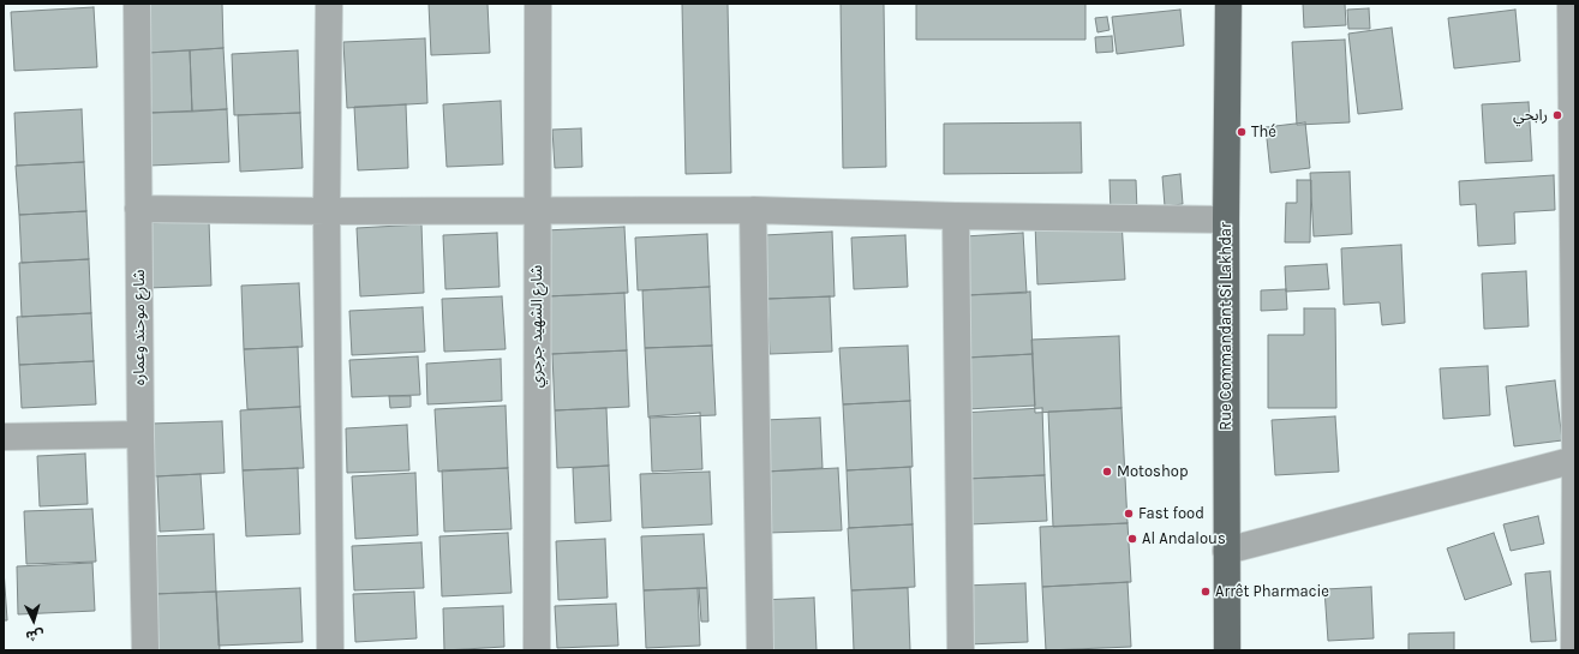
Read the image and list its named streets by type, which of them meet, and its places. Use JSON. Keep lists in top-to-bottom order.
{
  "streets": {
    "main road": ["Rue Commandant Si Lakhdar"],
    "street": ["شارع الشهيد جرجري", "شارع موحند وعماره"]
  },
  "places": [
    "رابحي",
    "Thé",
    "Motoshop",
    "Fast food",
    "Al Andalous",
    "Arrêt Pharmacie"
  ],
  "north": "bottom"
}
